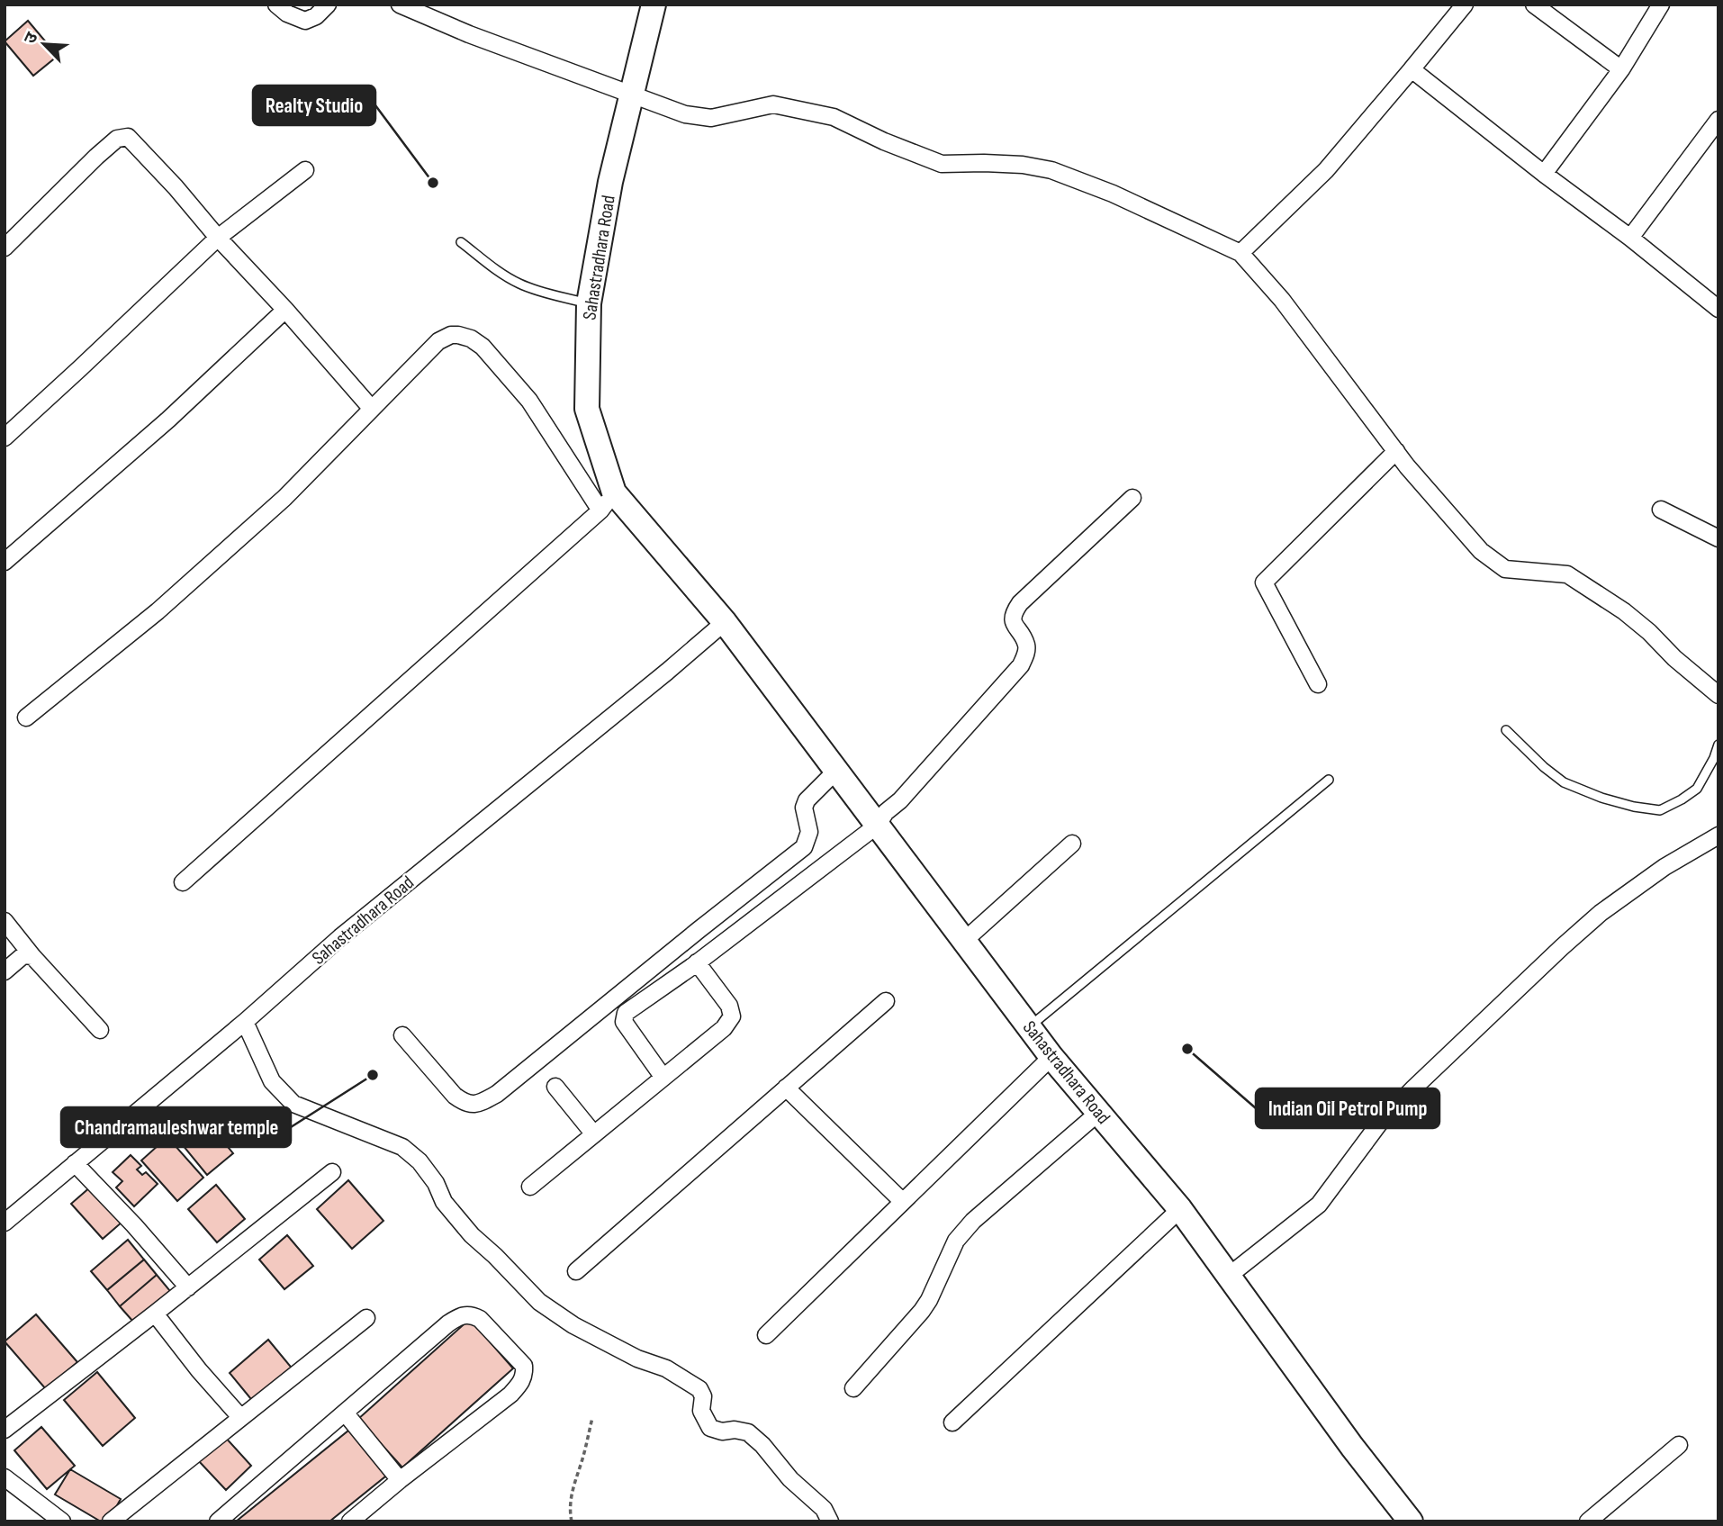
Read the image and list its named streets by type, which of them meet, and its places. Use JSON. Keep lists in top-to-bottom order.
{
  "streets": {
    "main road": ["Sahastradhara Road"]
  },
  "places": ["Realty Studio", "Indian Oil Petrol Pump", "Chandramauleshwar temple"],
  "north": "top left"
}
